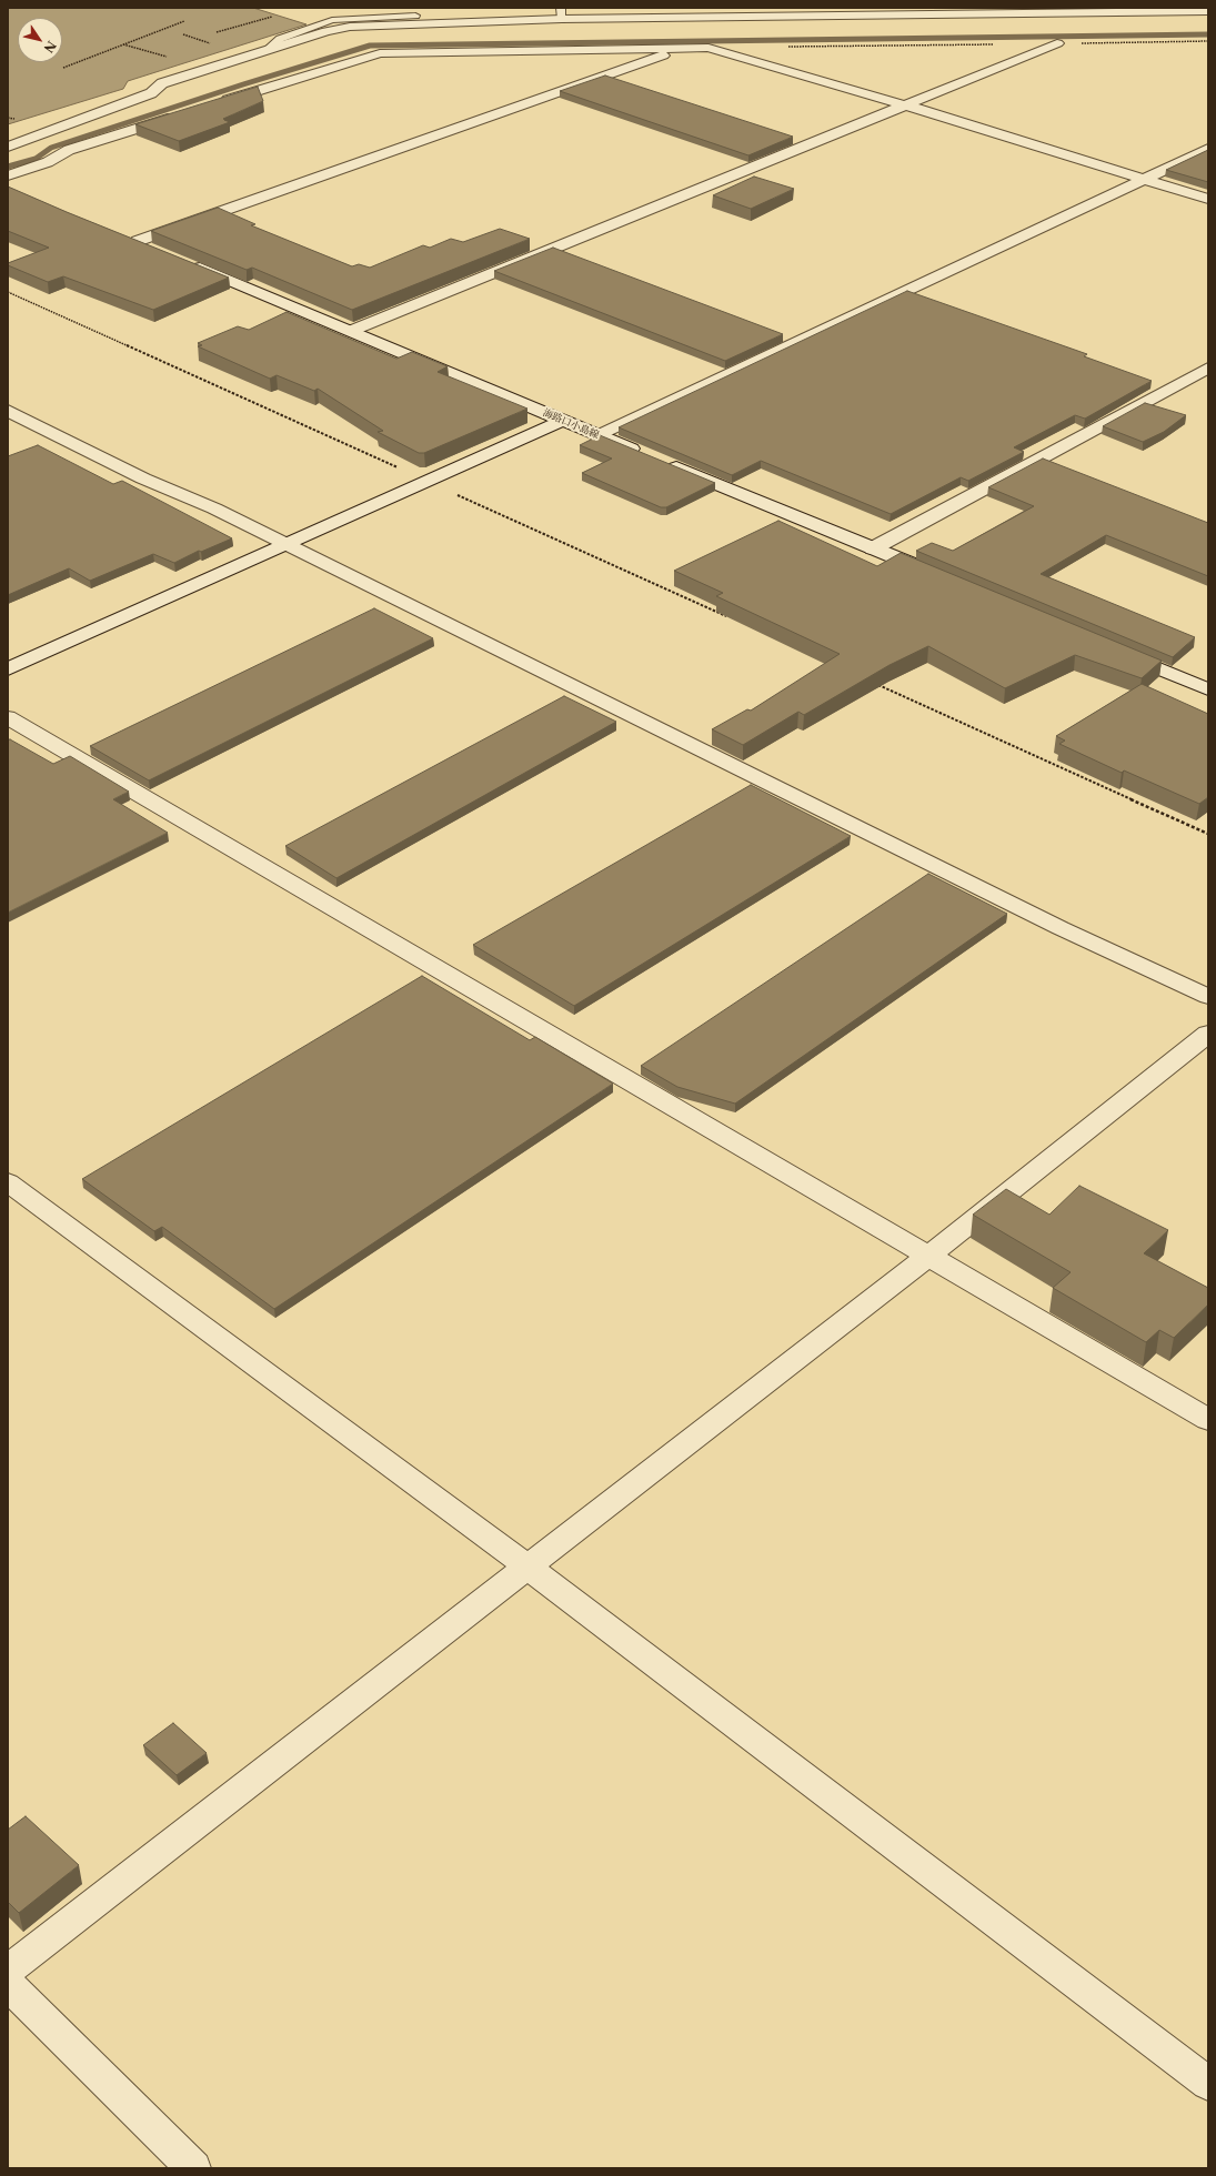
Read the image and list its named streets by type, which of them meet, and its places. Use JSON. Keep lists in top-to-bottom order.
{
  "streets": {
    "street": ["海路口小島線"]
  },
  "north": "bottom right"
}
